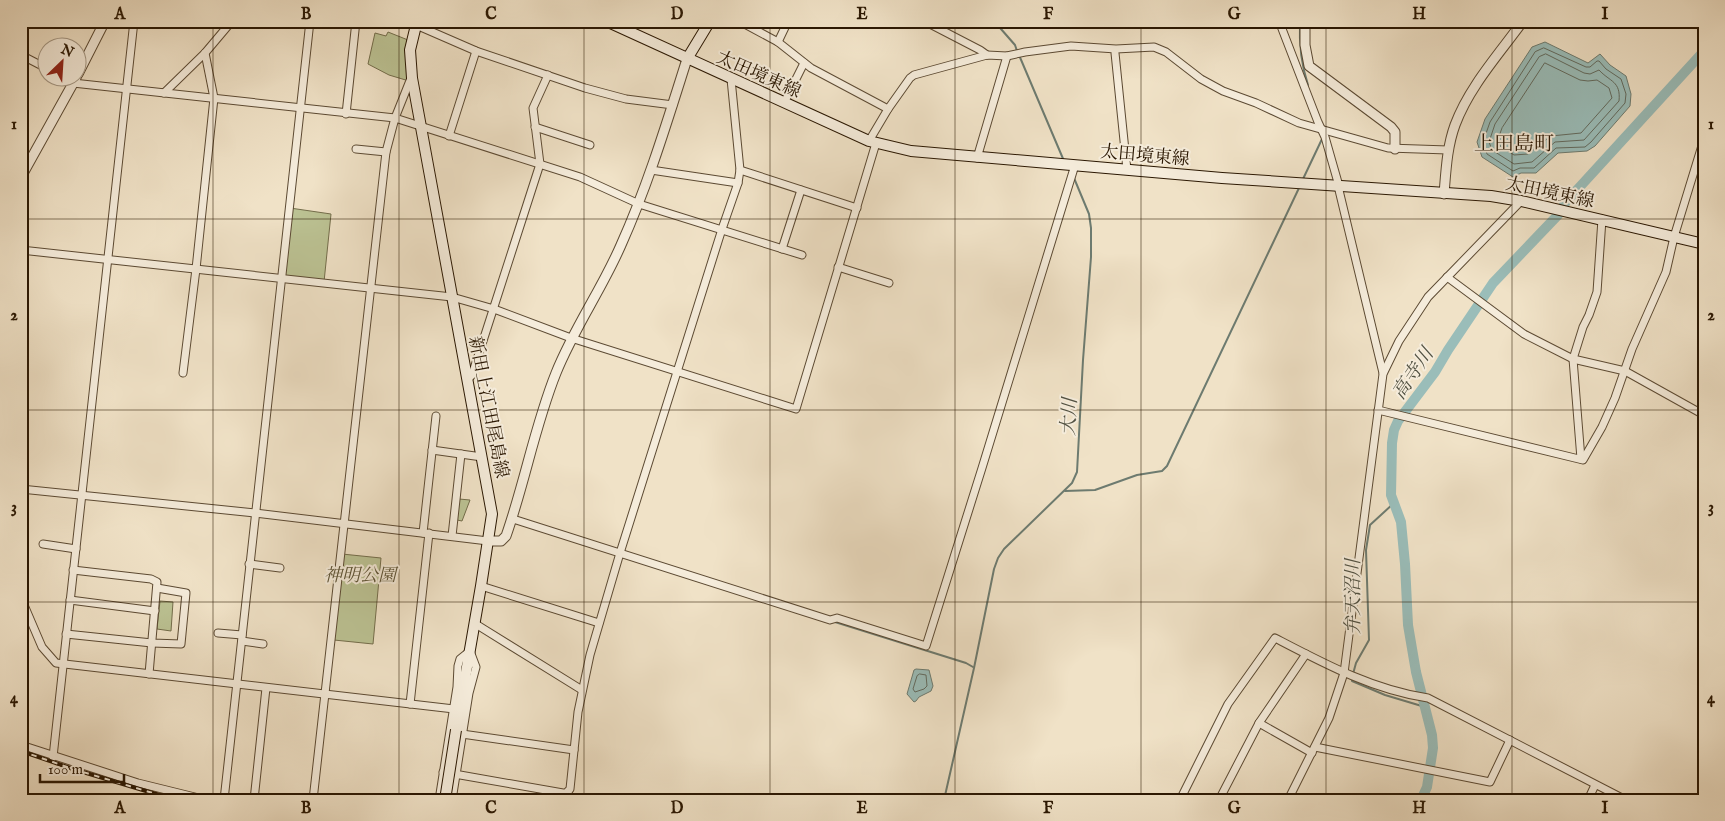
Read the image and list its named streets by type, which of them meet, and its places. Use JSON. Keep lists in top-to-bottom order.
{
  "streets": {
    "main road": ["太田境東線", "新田上江田尾島線"]
  },
  "districts": ["上田島町"],
  "water": ["高寺川", "大川", "弁天沼川"],
  "parks": ["神明公園"],
  "scale_bar": "100 m",
  "north": "top right",
  "grid": {
    "columns": [
      "A",
      "B",
      "C",
      "D",
      "E",
      "F",
      "G",
      "H",
      "I"
    ],
    "rows": [
      "1",
      "2",
      "3",
      "4"
    ]
  }
}
